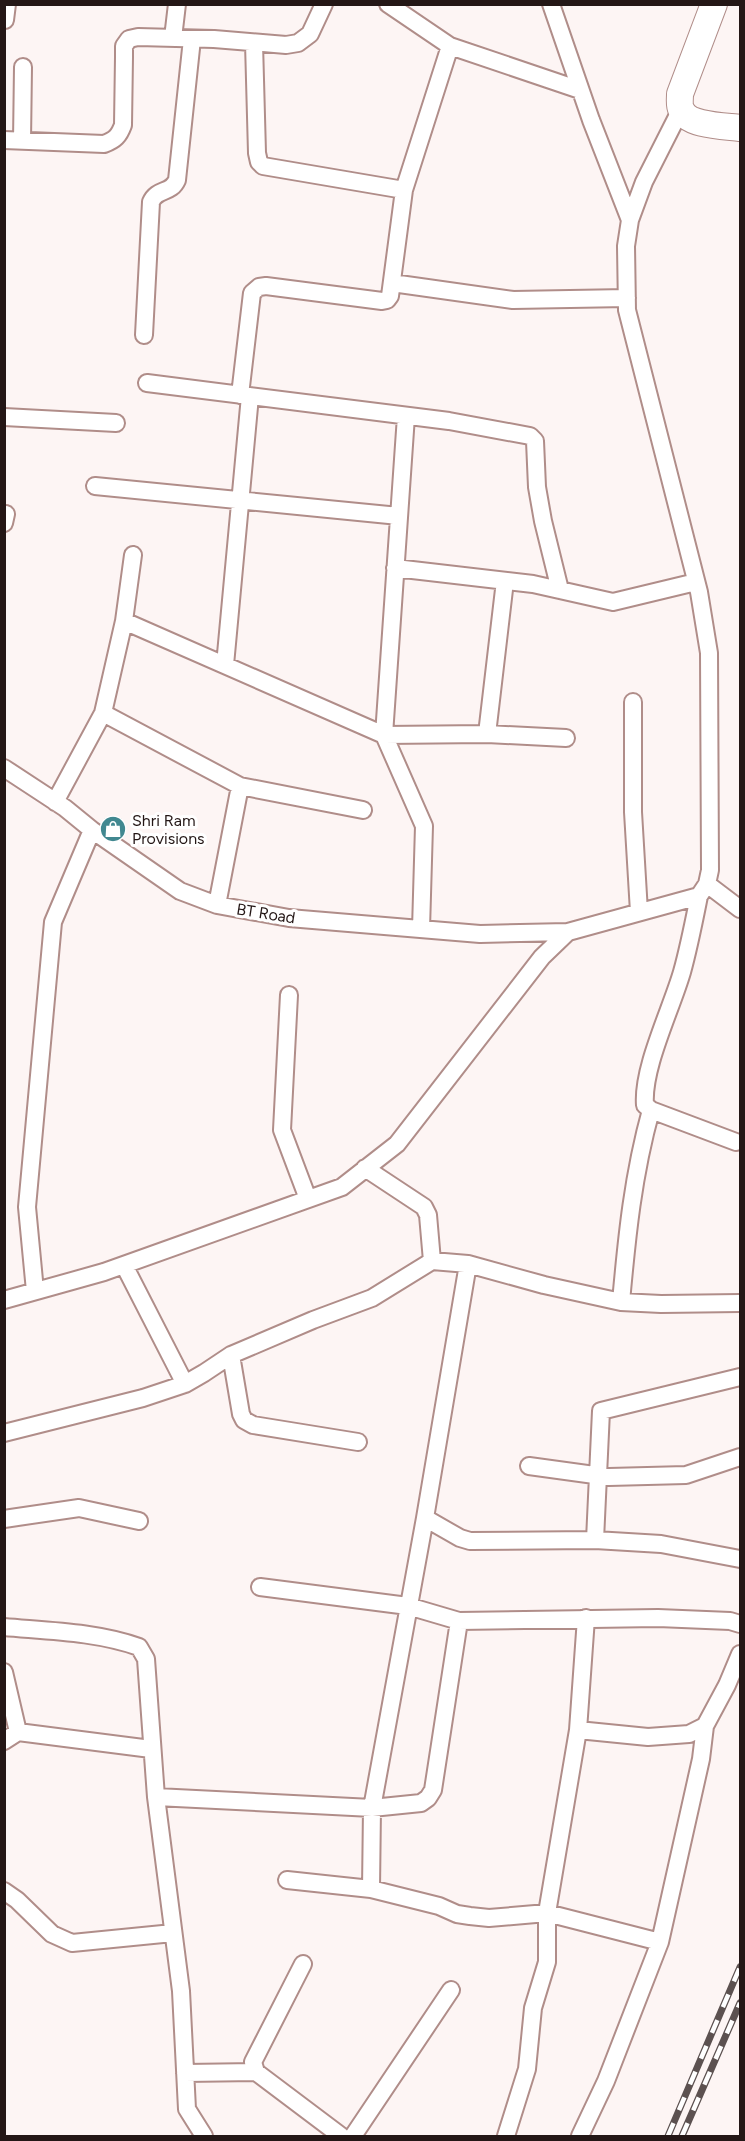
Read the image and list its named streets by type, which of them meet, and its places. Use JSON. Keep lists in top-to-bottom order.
{
  "streets": {
    "street": ["BT Road"]
  },
  "places": {
    "shop": ["Shri Ram Provisions"]
  }
}
